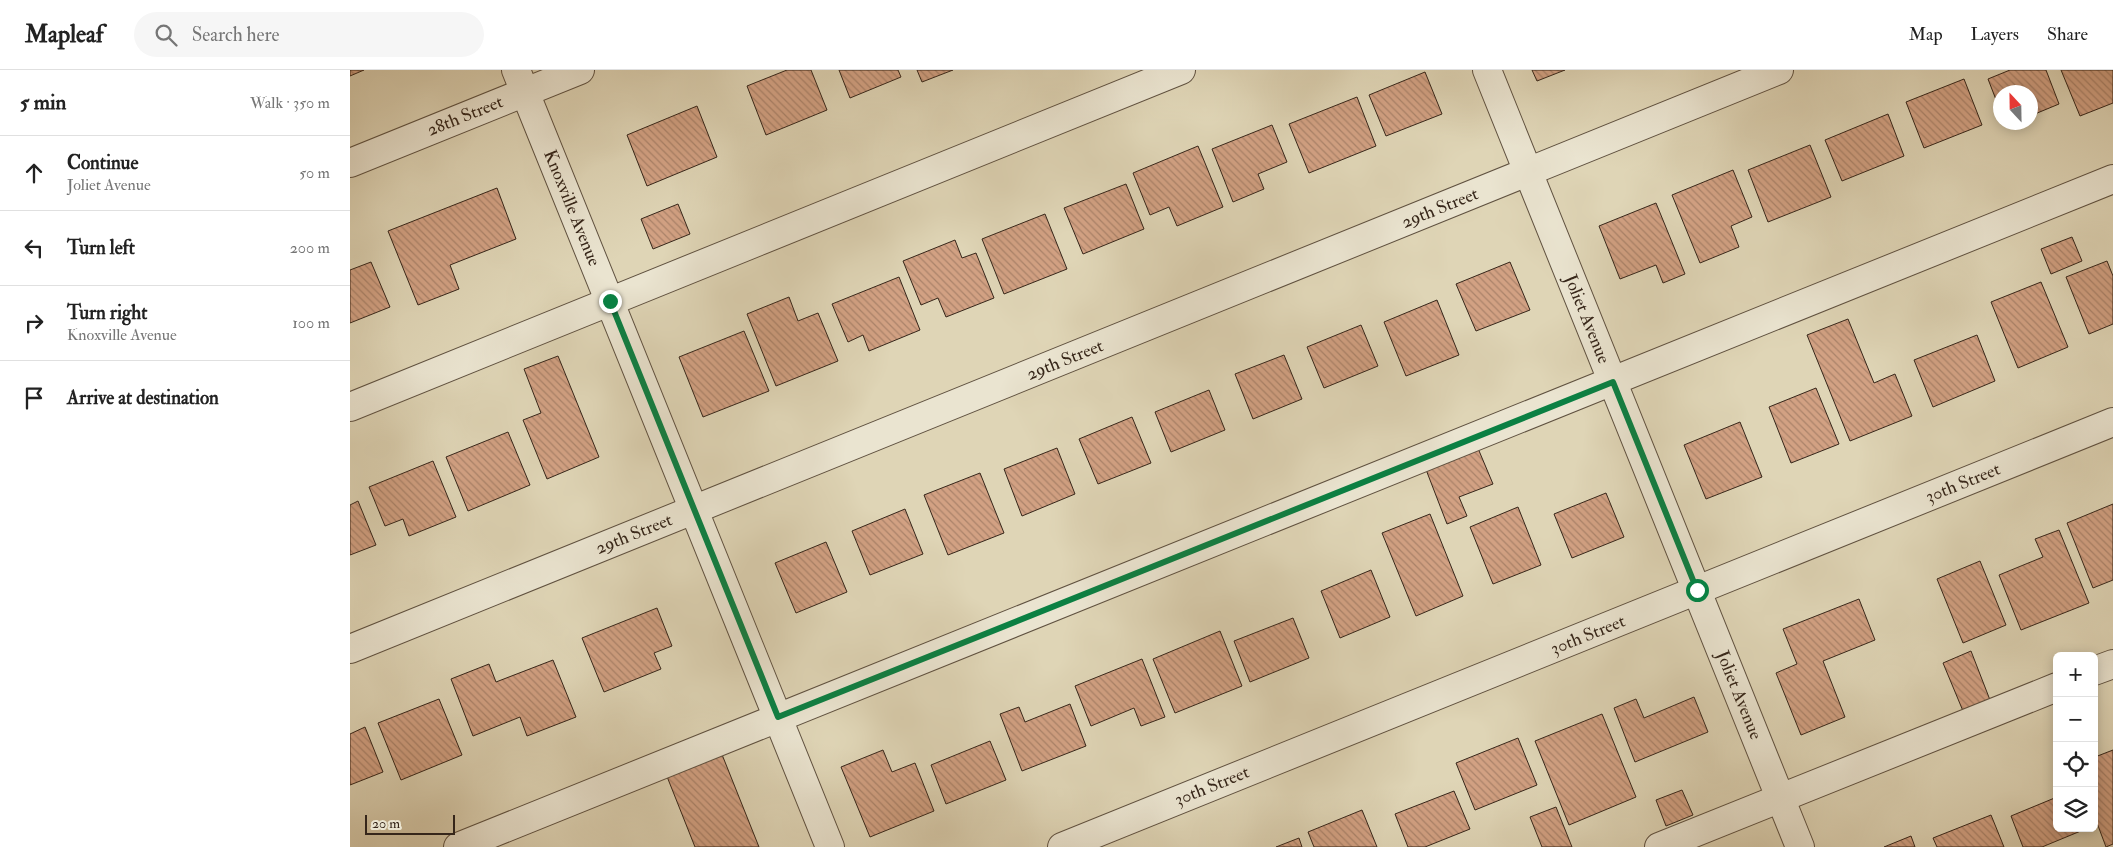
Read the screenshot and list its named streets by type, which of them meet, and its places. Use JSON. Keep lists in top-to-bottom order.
{
  "streets": {
    "street": [
      "28th Street",
      "Knoxville Avenue",
      "29th Street",
      "Joliet Avenue",
      "30th Street"
    ]
  },
  "crossings": [
    ["28th Street", "Knoxville Avenue"],
    ["Knoxville Avenue", "29th Street"],
    ["29th Street", "Joliet Avenue"],
    ["Joliet Avenue", "30th Street"]
  ],
  "scale_bar": "20 m",
  "north": "top",
  "page": {
    "header": "Mapleaf",
    "search": "Search here",
    "nav": ["Map", "Layers", "Share"],
    "heading": ["5 min", "Walk · 350 m"],
    "list": [
      ["Continue", "Joliet Avenue", "50 m"],
      ["Turn left", "200 m"],
      ["Turn right", "Knoxville Avenue", "100 m"],
      "Arrive at destination"
    ],
    "map_buttons": ["+", "−"],
    "scale": "20 m"
  }
}
